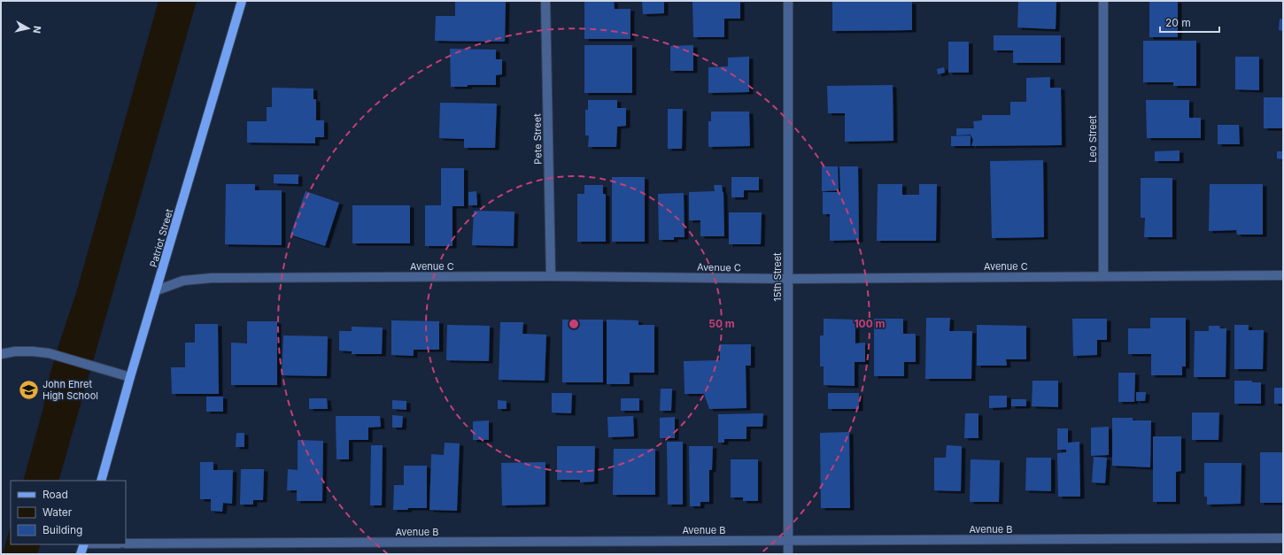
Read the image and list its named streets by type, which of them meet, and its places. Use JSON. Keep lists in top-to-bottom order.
{
  "streets": {
    "main road": ["Patriot Street"],
    "street": [
      "Pete Street",
      "Leo Street",
      "Avenue C",
      "15th Street",
      "Avenue B"
    ]
  },
  "crossings": [
    ["Pete Street", "Avenue C"],
    ["Leo Street", "Avenue C"],
    ["Patriot Street", "Avenue C"],
    ["Avenue C", "15th Street"],
    ["15th Street", "Avenue B"]
  ],
  "places": {
    "school or university": ["John Ehret High School"]
  },
  "legend": ["Road", "Water", "Building"],
  "scale_bar": "20 m",
  "north": "right",
  "rings": ["50 m", "100 m"]
}
